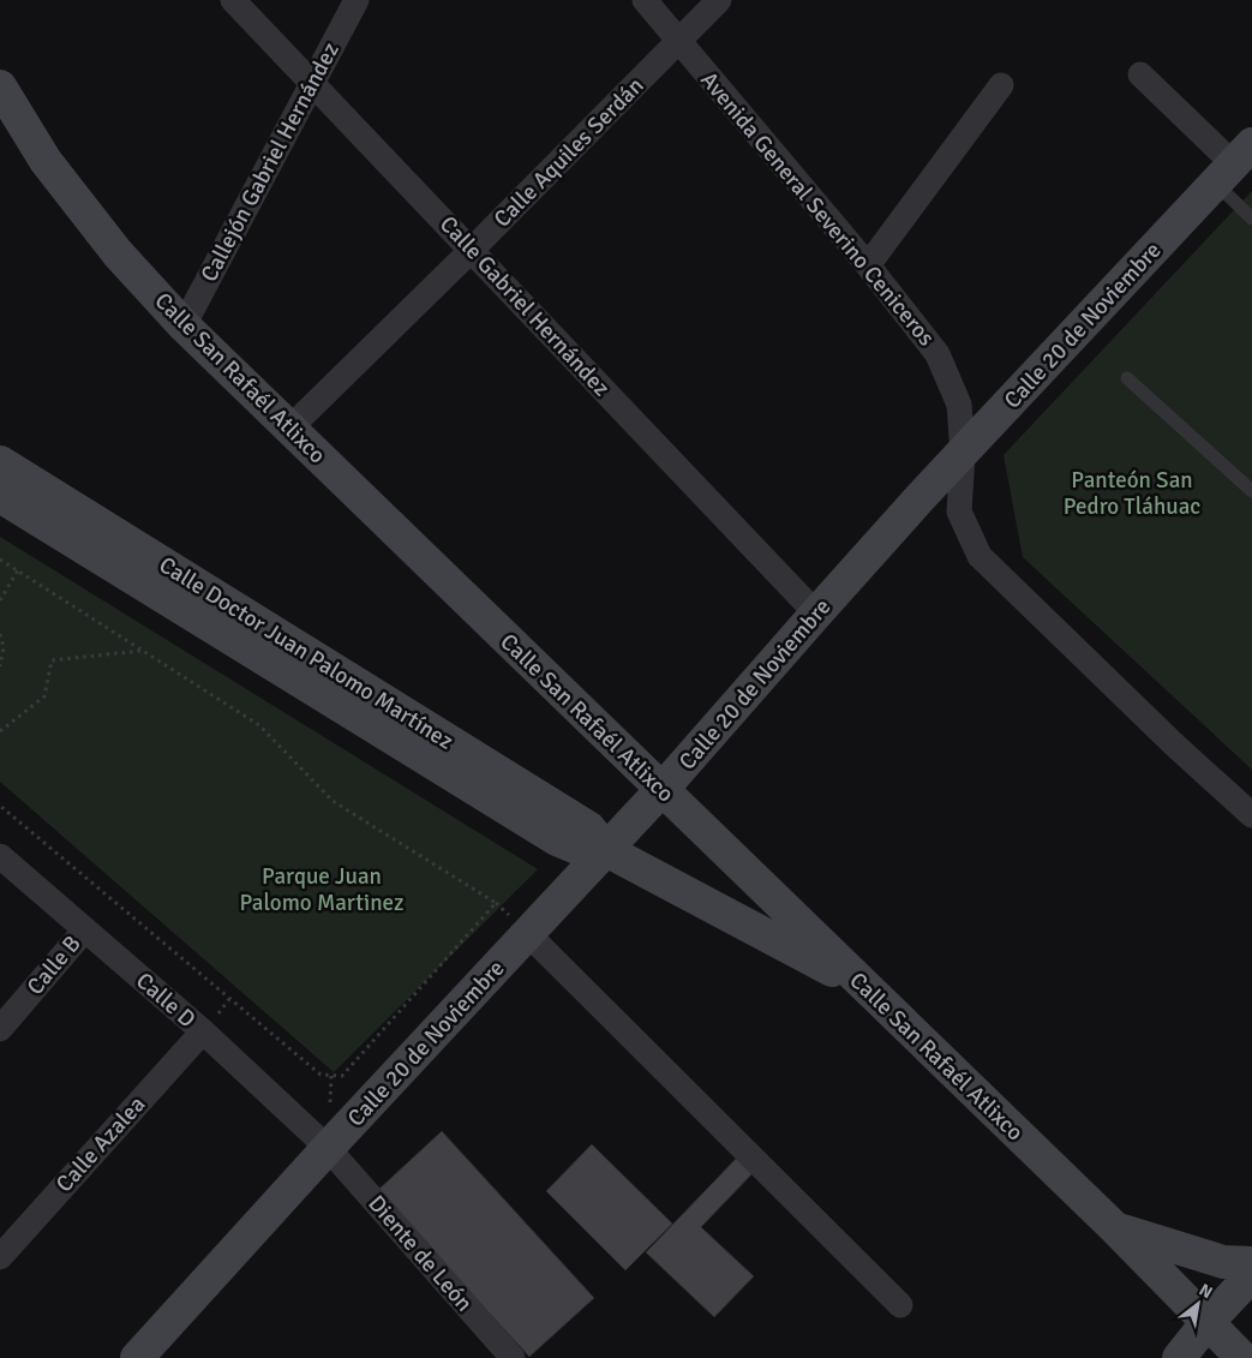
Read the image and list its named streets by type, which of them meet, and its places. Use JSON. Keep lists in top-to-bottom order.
{
  "streets": {
    "street": [
      "Calle Aquiles Serdán",
      "Callejón Gabriel Hernández",
      "Avenida General Severino Ceniceros",
      "Calle Gabriel Hernández",
      "Calle 20 de Noviembre",
      "Calle San Rafaél Atlixco",
      "Calle Doctor Juan Palomo Martínez",
      "Calle B",
      "Calle D",
      "Calle Azalea",
      "Diente de León"
    ]
  },
  "crossings": [
    ["Calle Aquiles Serdán", "Avenida General Severino Ceniceros"],
    ["Calle Aquiles Serdán", "Calle Gabriel Hernández"],
    ["Calle Aquiles Serdán", "Calle San Rafaél Atlixco"],
    ["Callejón Gabriel Hernández", "Calle Gabriel Hernández"],
    ["Callejón Gabriel Hernández", "Calle San Rafaél Atlixco"],
    ["Avenida General Severino Ceniceros", "Calle 20 de Noviembre"],
    ["Calle Gabriel Hernández", "Calle 20 de Noviembre"],
    ["Calle 20 de Noviembre", "Calle San Rafaél Atlixco"],
    ["Calle 20 de Noviembre", "Calle Doctor Juan Palomo Martínez"],
    ["Calle 20 de Noviembre", "Calle D"],
    ["Calle 20 de Noviembre", "Diente de León"],
    ["Calle San Rafaél Atlixco", "Calle Doctor Juan Palomo Martínez"],
    ["Calle B", "Calle D"],
    ["Calle D", "Calle Azalea"],
    ["Calle D", "Diente de León"]
  ],
  "parks": ["Panteón San Pedro Tláhuac", "Parque Juan Palomo Martinez"],
  "north": "top right"
}
